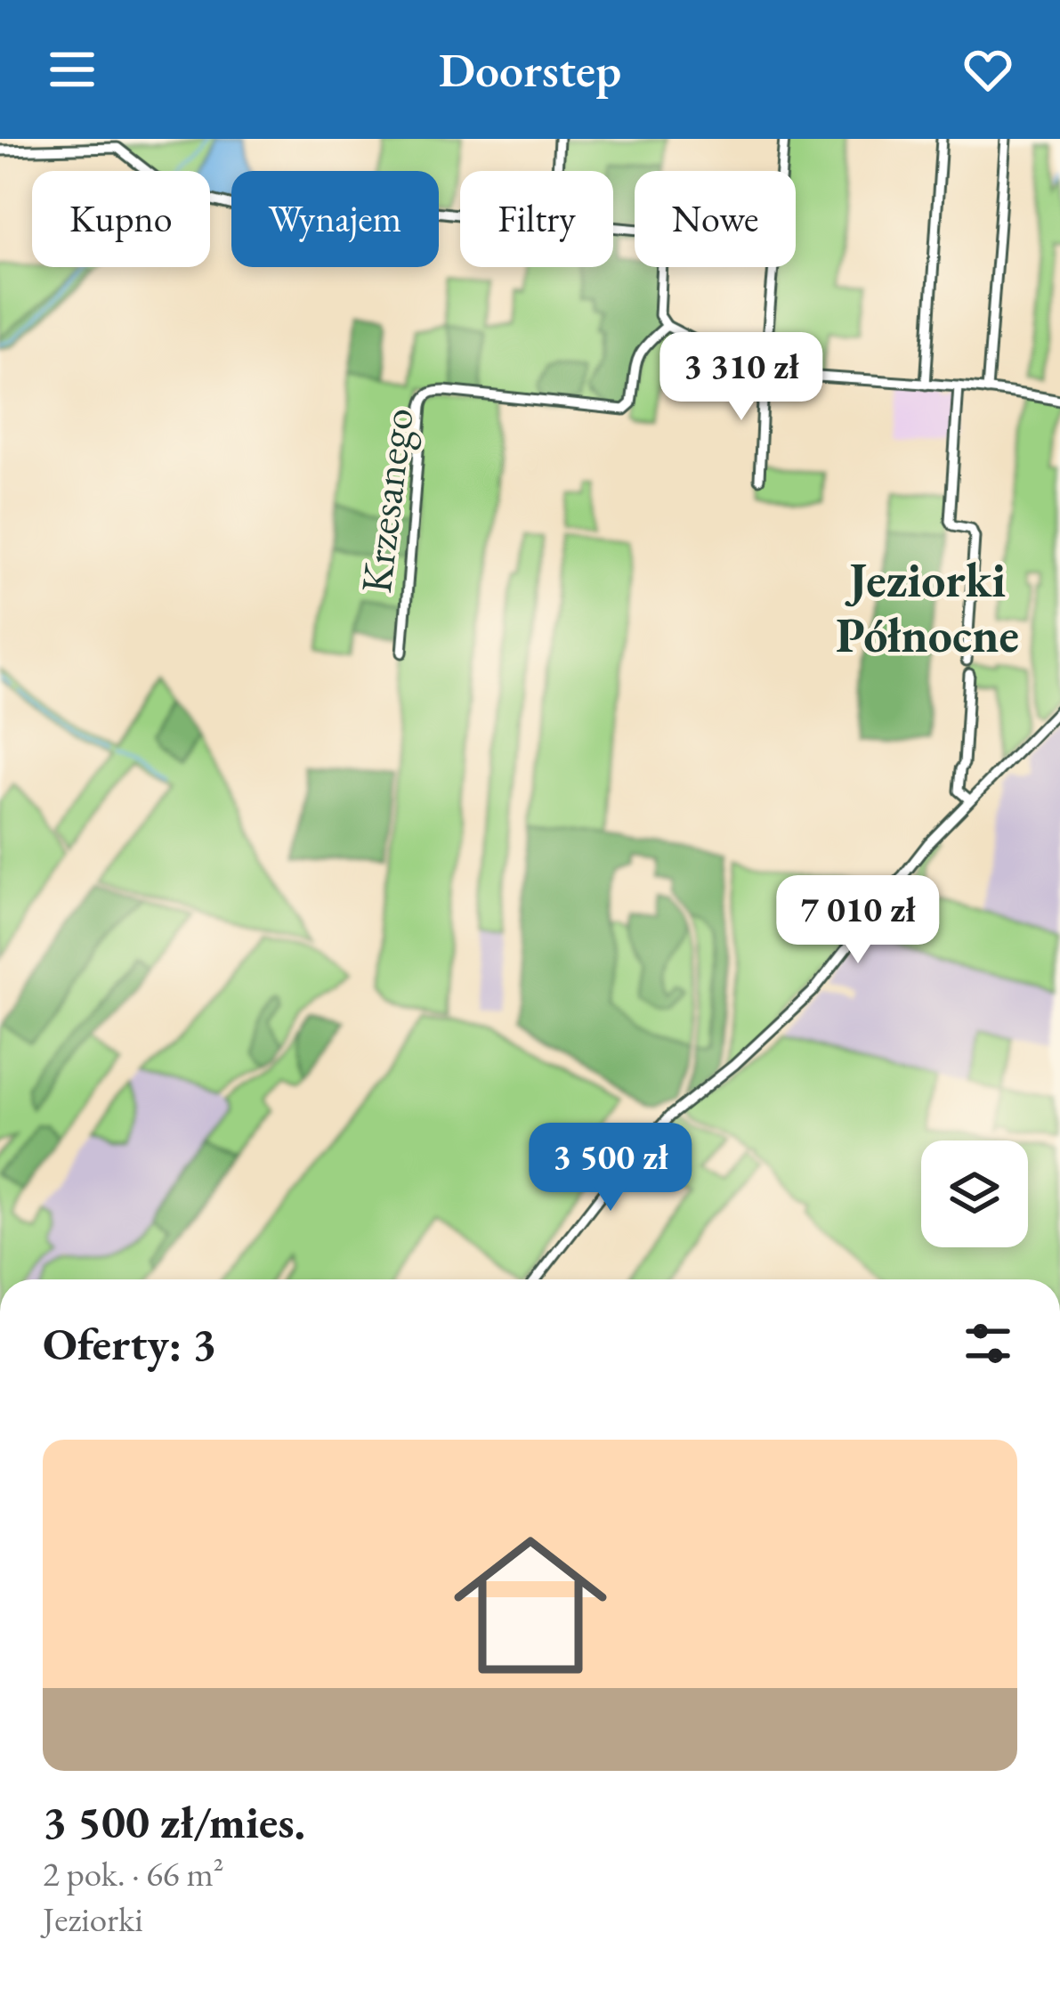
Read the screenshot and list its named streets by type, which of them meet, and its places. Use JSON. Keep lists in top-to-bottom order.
{
  "streets": {
    "street": ["Krzesanego"]
  },
  "districts": ["Jeziorki Północne"],
  "page": {
    "header": "Doorstep",
    "chip": [
      "Kupno",
      "Wynajem",
      "Filtry",
      "Nowe"
    ],
    "price": ["3 310 zł", "7 010 zł", "3 500 zł"],
    "heading": "Oferty: 3",
    "list": [
      {
        "name": "3 500 zł/mies.",
        "note": "2 pok. · 66 m² · Jeziorki"
      }
    ]
  }
}
